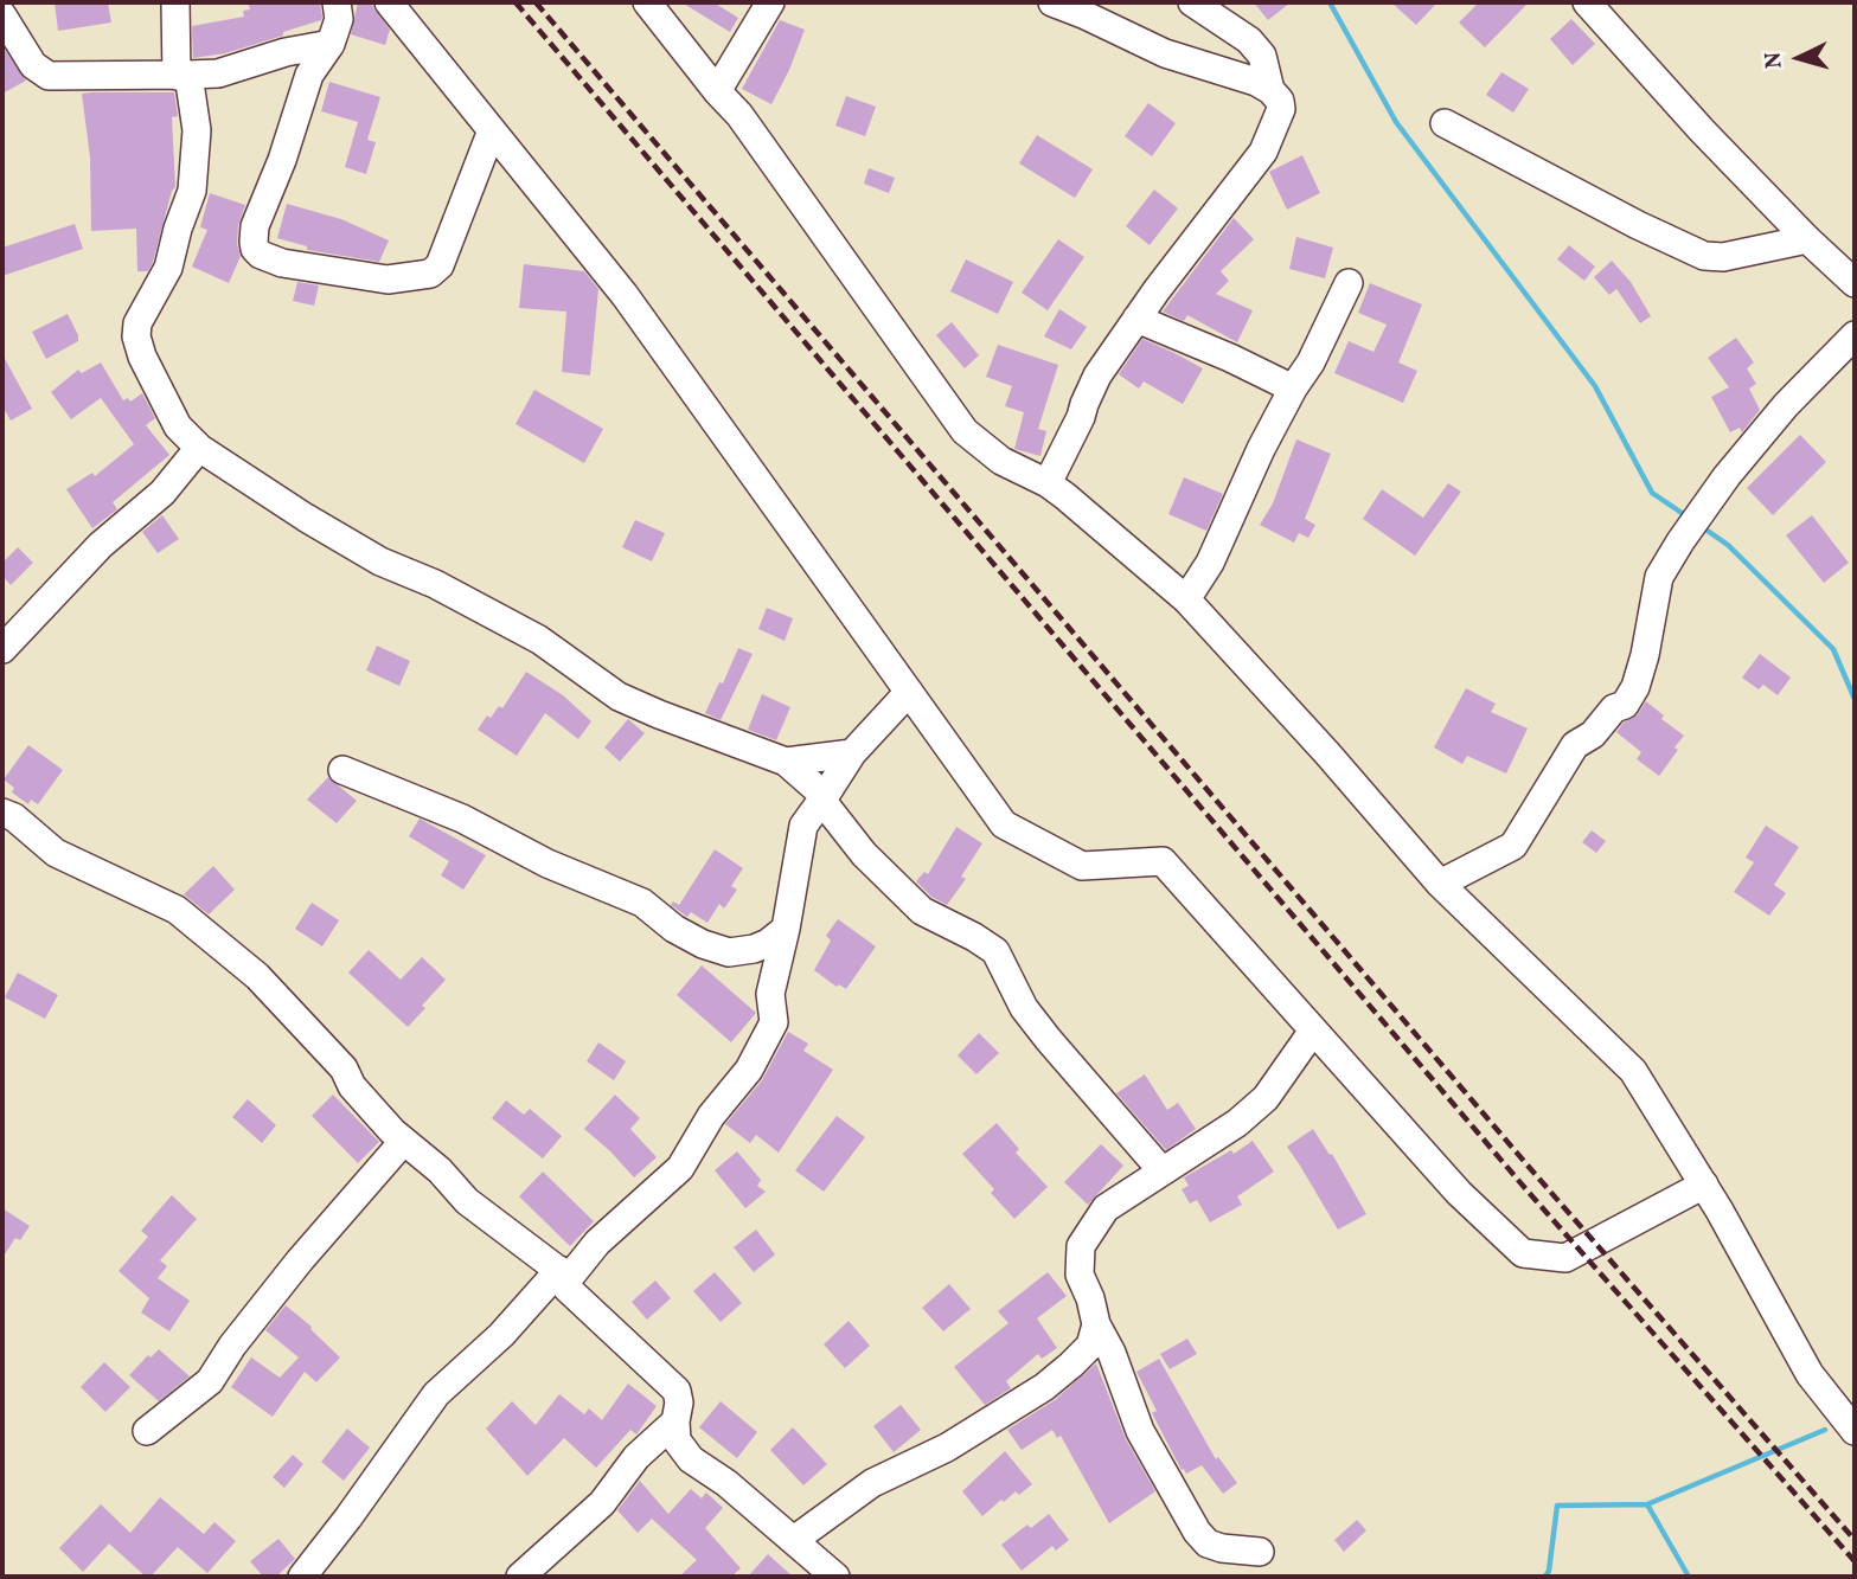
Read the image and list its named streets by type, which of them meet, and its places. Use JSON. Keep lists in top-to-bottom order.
{
  "north": "left"
}
